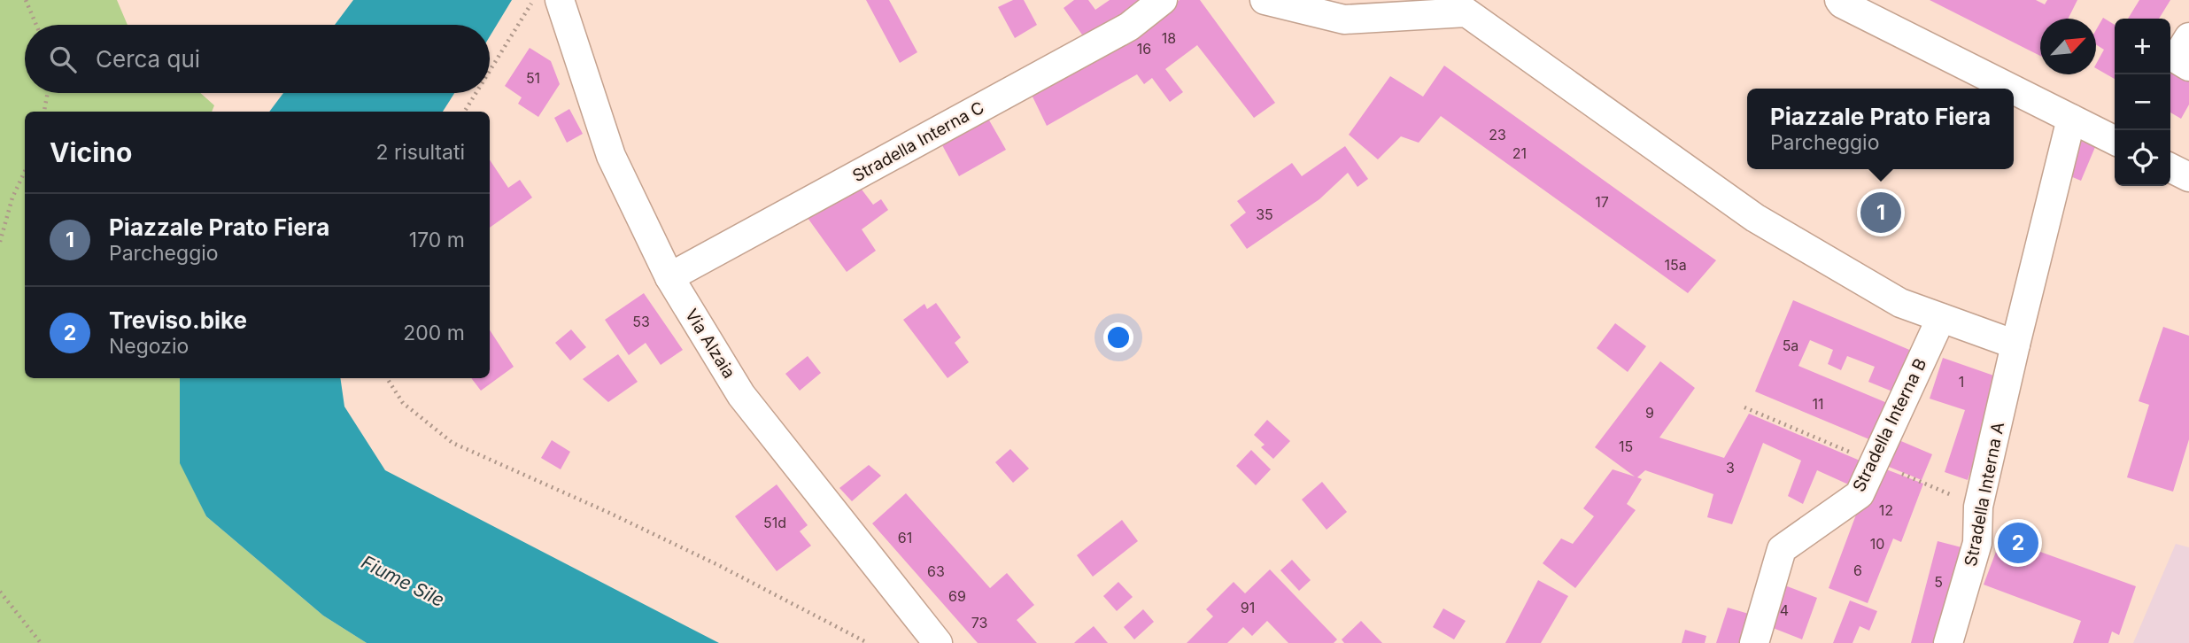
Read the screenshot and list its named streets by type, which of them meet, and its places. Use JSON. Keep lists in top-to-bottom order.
{
  "streets": {
    "street": [
      "Stradella Interna C",
      "Via Alzaia",
      "Stradella Interna B",
      "Stradella Interna A"
    ]
  },
  "crossings": [
    ["Stradella Interna C", "Via Alzaia"]
  ],
  "water": ["Fiume Sile"],
  "house_numbers": [
    "18",
    "16",
    "51",
    "23",
    "21",
    "17",
    "35",
    "15a",
    "53",
    "5a",
    "1",
    "11",
    "9",
    "15",
    "3",
    "12",
    "51d",
    "61",
    "10",
    "6",
    "63",
    "5",
    "69",
    "91",
    "4",
    "73"
  ],
  "north": "top right",
  "page": {
    "map_buttons": ["+", "−"],
    "search": "Cerca qui",
    "popup": ["Piazzale Prato Fiera", "Parcheggio"],
    "heading": ["Vicino", "2 risultati"],
    "pins": ["1", "2"],
    "list": [
      {
        "mark": "1",
        "name": "Piazzale Prato Fiera",
        "note": "Parcheggio",
        "value": "170 m"
      },
      {
        "mark": "2",
        "name": "Treviso.bike",
        "note": "Negozio",
        "value": "200 m"
      }
    ]
  }
}
